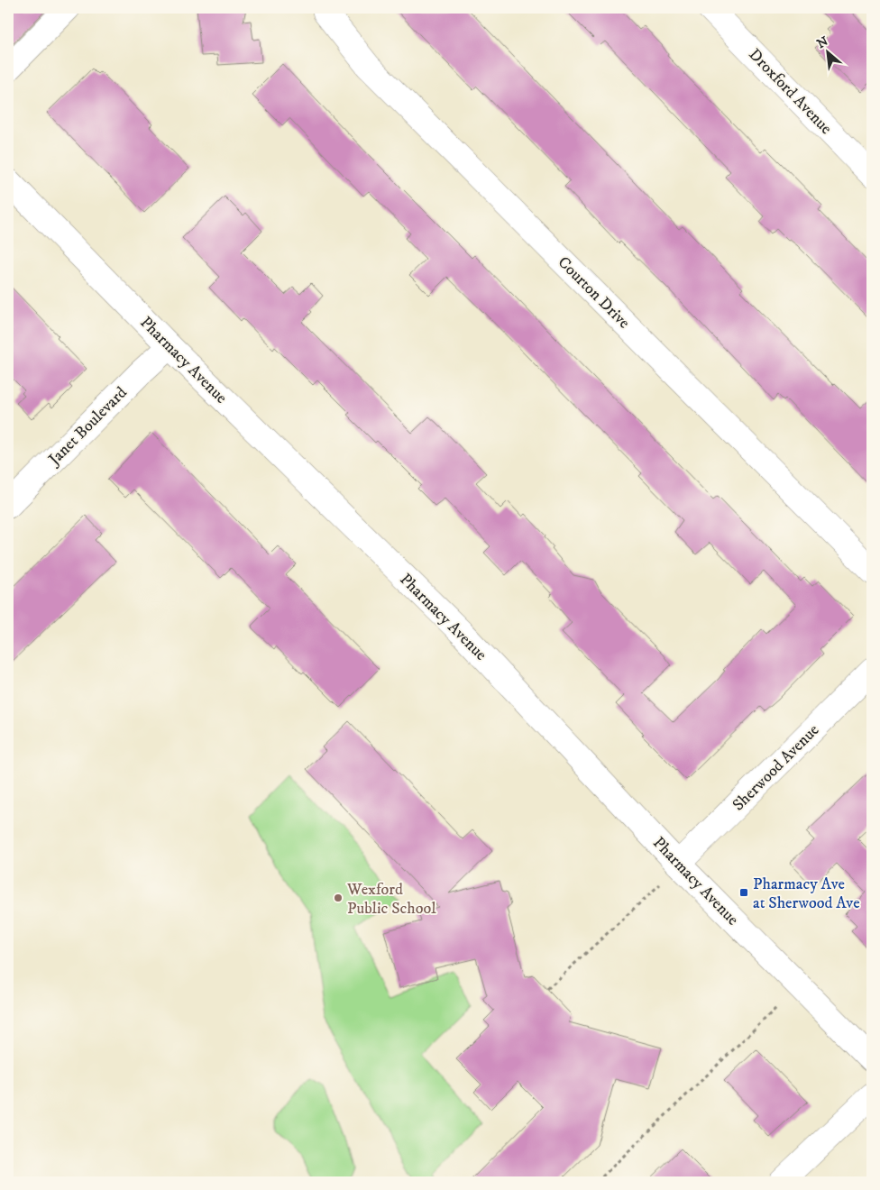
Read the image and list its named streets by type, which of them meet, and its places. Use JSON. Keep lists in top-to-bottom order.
{
  "streets": {
    "street": [
      "Droxford Avenue",
      "Courton Drive",
      "Pharmacy Avenue",
      "Janet Boulevard",
      "Sherwood Avenue"
    ]
  },
  "crossings": [
    ["Pharmacy Avenue", "Janet Boulevard"],
    ["Pharmacy Avenue", "Sherwood Avenue"]
  ],
  "places": {
    "transit": ["Pharmacy Ave at Sherwood Ave"],
    "other": ["Wexford Public School"]
  },
  "north": "top left"
}
